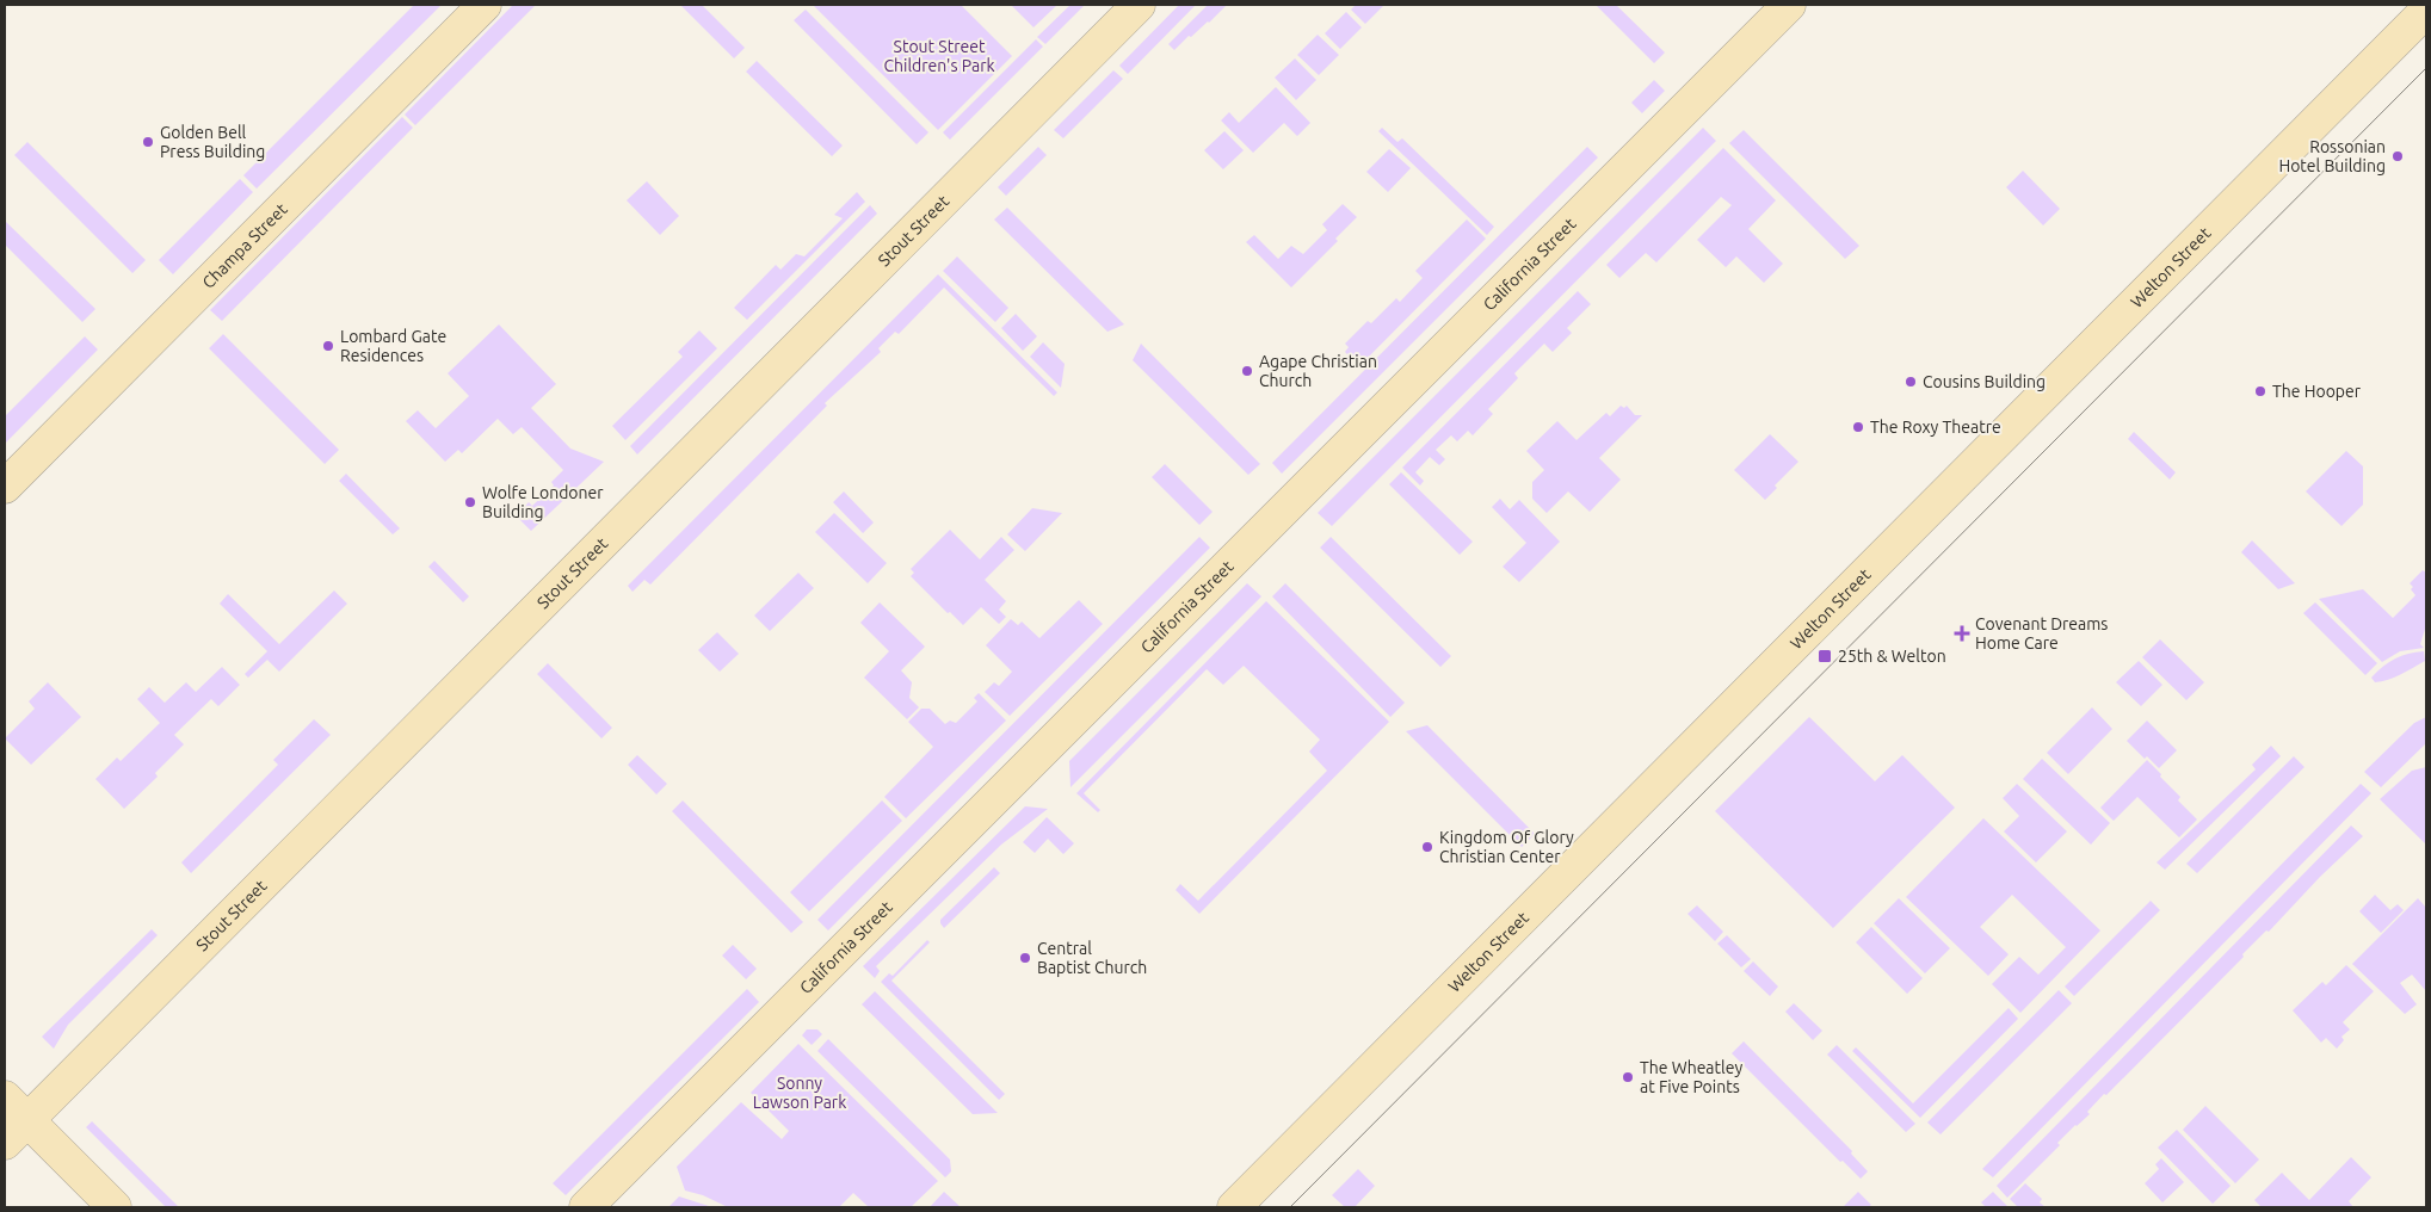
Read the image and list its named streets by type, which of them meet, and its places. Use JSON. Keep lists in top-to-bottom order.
{
  "streets": {
    "street": [
      "Stout Street",
      "Champa Street",
      "California Street",
      "Welton Street"
    ]
  },
  "parks": ["Stout Street Children's Park", "Sonny Lawson Park"],
  "places": {
    "other": [
      "Golden Bell Press Building",
      "Rossonian Hotel Building",
      "Lombard Gate Residences",
      "Agape Christian Church",
      "Cousins Building",
      "The Hooper",
      "The Roxy Theatre",
      "Wolfe Londoner Building",
      "Kingdom Of Glory Christian Center",
      "Central Baptist Church",
      "The Wheatley at Five Points"
    ],
    "health": ["Covenant Dreams Home Care"],
    "transit": ["25th & Welton"]
  }
}
